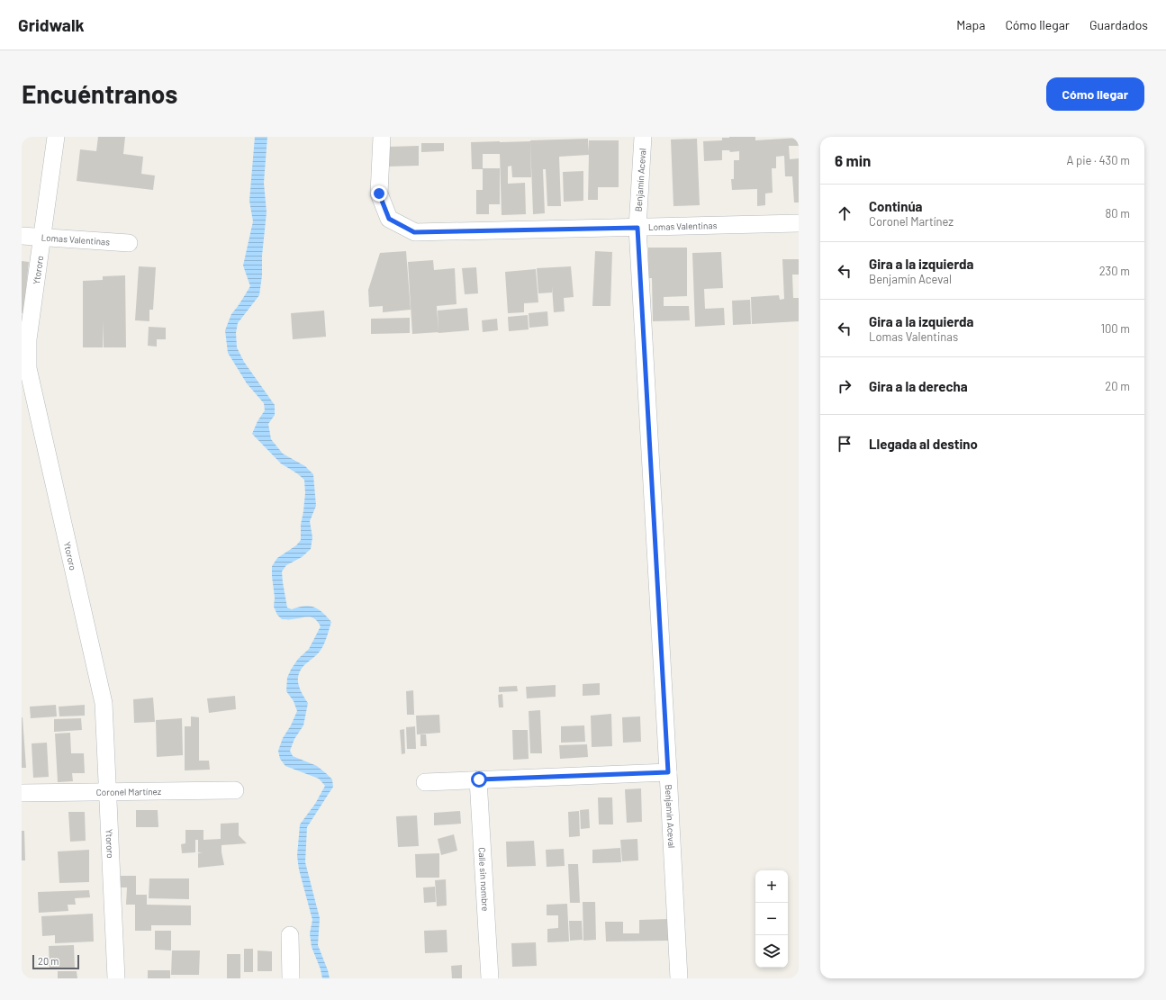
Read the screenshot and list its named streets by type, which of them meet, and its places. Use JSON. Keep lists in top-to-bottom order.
{
  "streets": {
    "street": [
      "Benjamín Aceval",
      "Lomas Valentinas",
      "Ytororo",
      "Coronel Martínez",
      "Calle sin nombre"
    ]
  },
  "crossings": [
    ["Benjamín Aceval", "Lomas Valentinas"],
    ["Lomas Valentinas", "Ytororo"],
    ["Ytororo", "Coronel Martínez"]
  ],
  "scale_bar": "20 m",
  "page": {
    "header": "Gridwalk",
    "nav": ["Mapa", "Cómo llegar", "Guardados"],
    "buttons": "Cómo llegar",
    "title": "Encuéntranos",
    "heading": ["6 min", "A pie · 430 m"],
    "list": [
      ["Continúa", "Coronel Martínez", "80 m"],
      ["Gira a la izquierda", "Benjamín Aceval", "230 m"],
      ["Gira a la izquierda", "Lomas Valentinas", "100 m"],
      ["Gira a la derecha", "20 m"],
      "Llegada al destino"
    ],
    "map_buttons": ["+", "−"],
    "scale": "20 m"
  }
}
